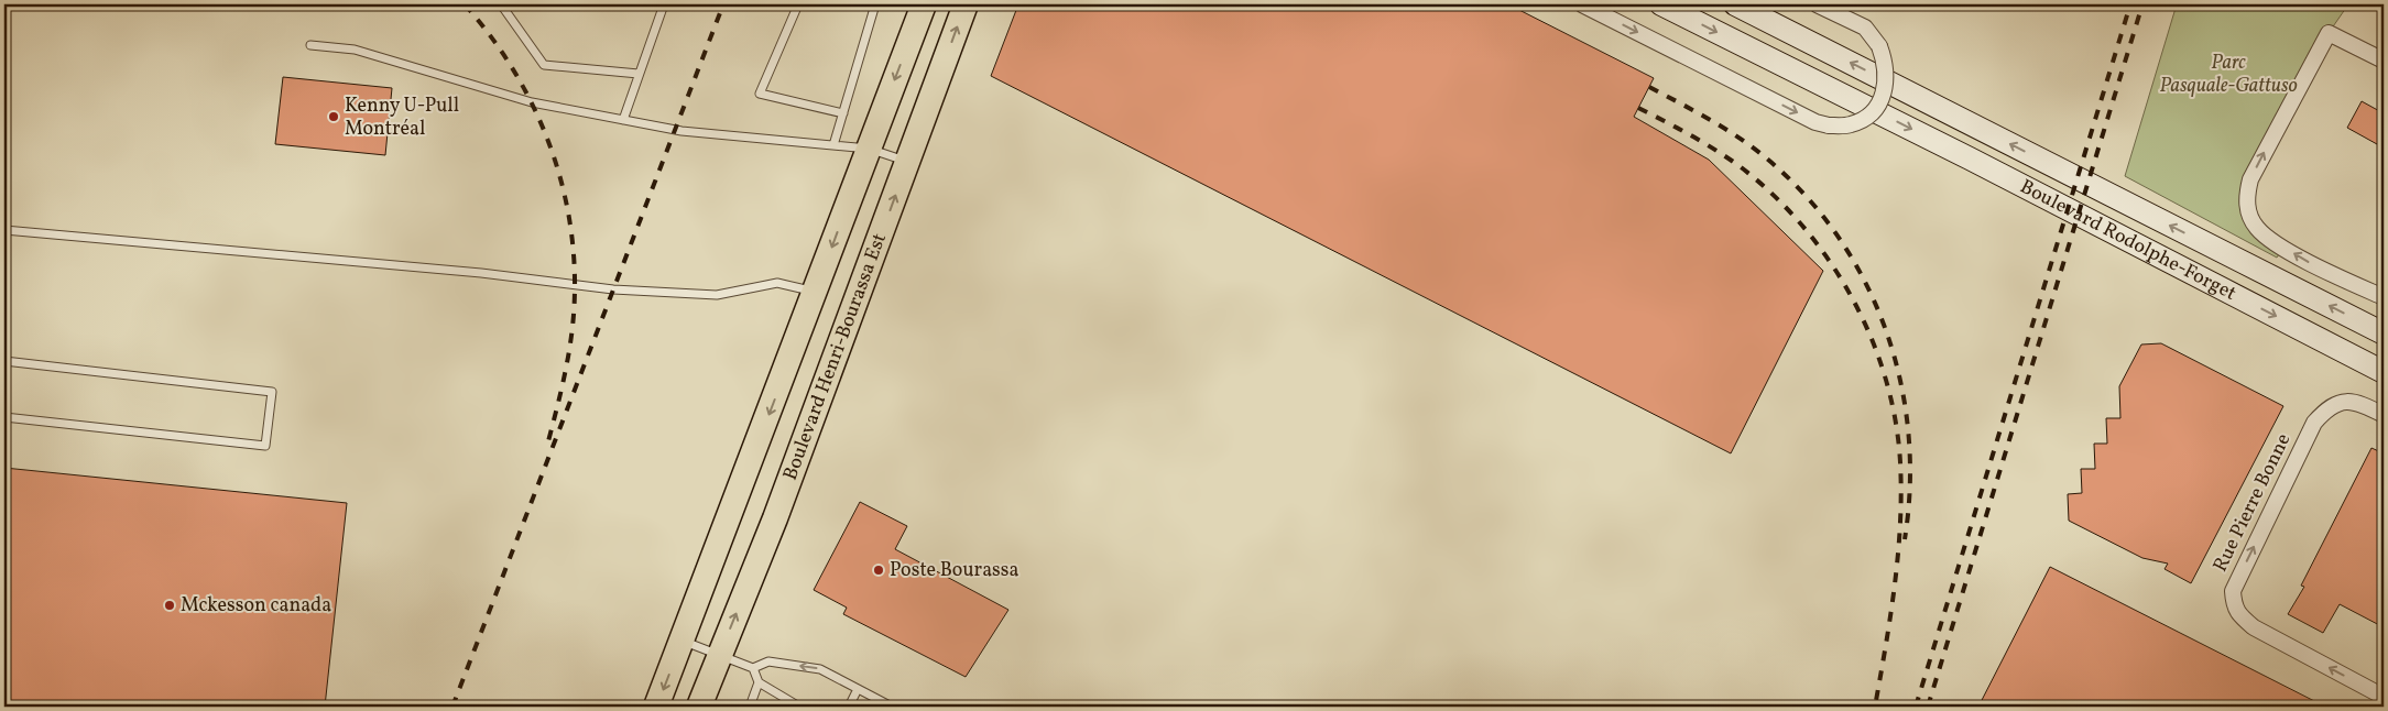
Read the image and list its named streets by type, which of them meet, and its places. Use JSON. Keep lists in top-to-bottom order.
{
  "streets": {
    "main road": ["Boulevard Henri-Bourassa Est"],
    "street": ["Boulevard Rodolphe-Forget", "Rue Pierre Bonne"]
  },
  "parks": ["Parc Pasquale-Gattuso"],
  "places": ["Kenny U-Pull Montréal", "Poste Bourassa", "Mckesson canada"]
}
